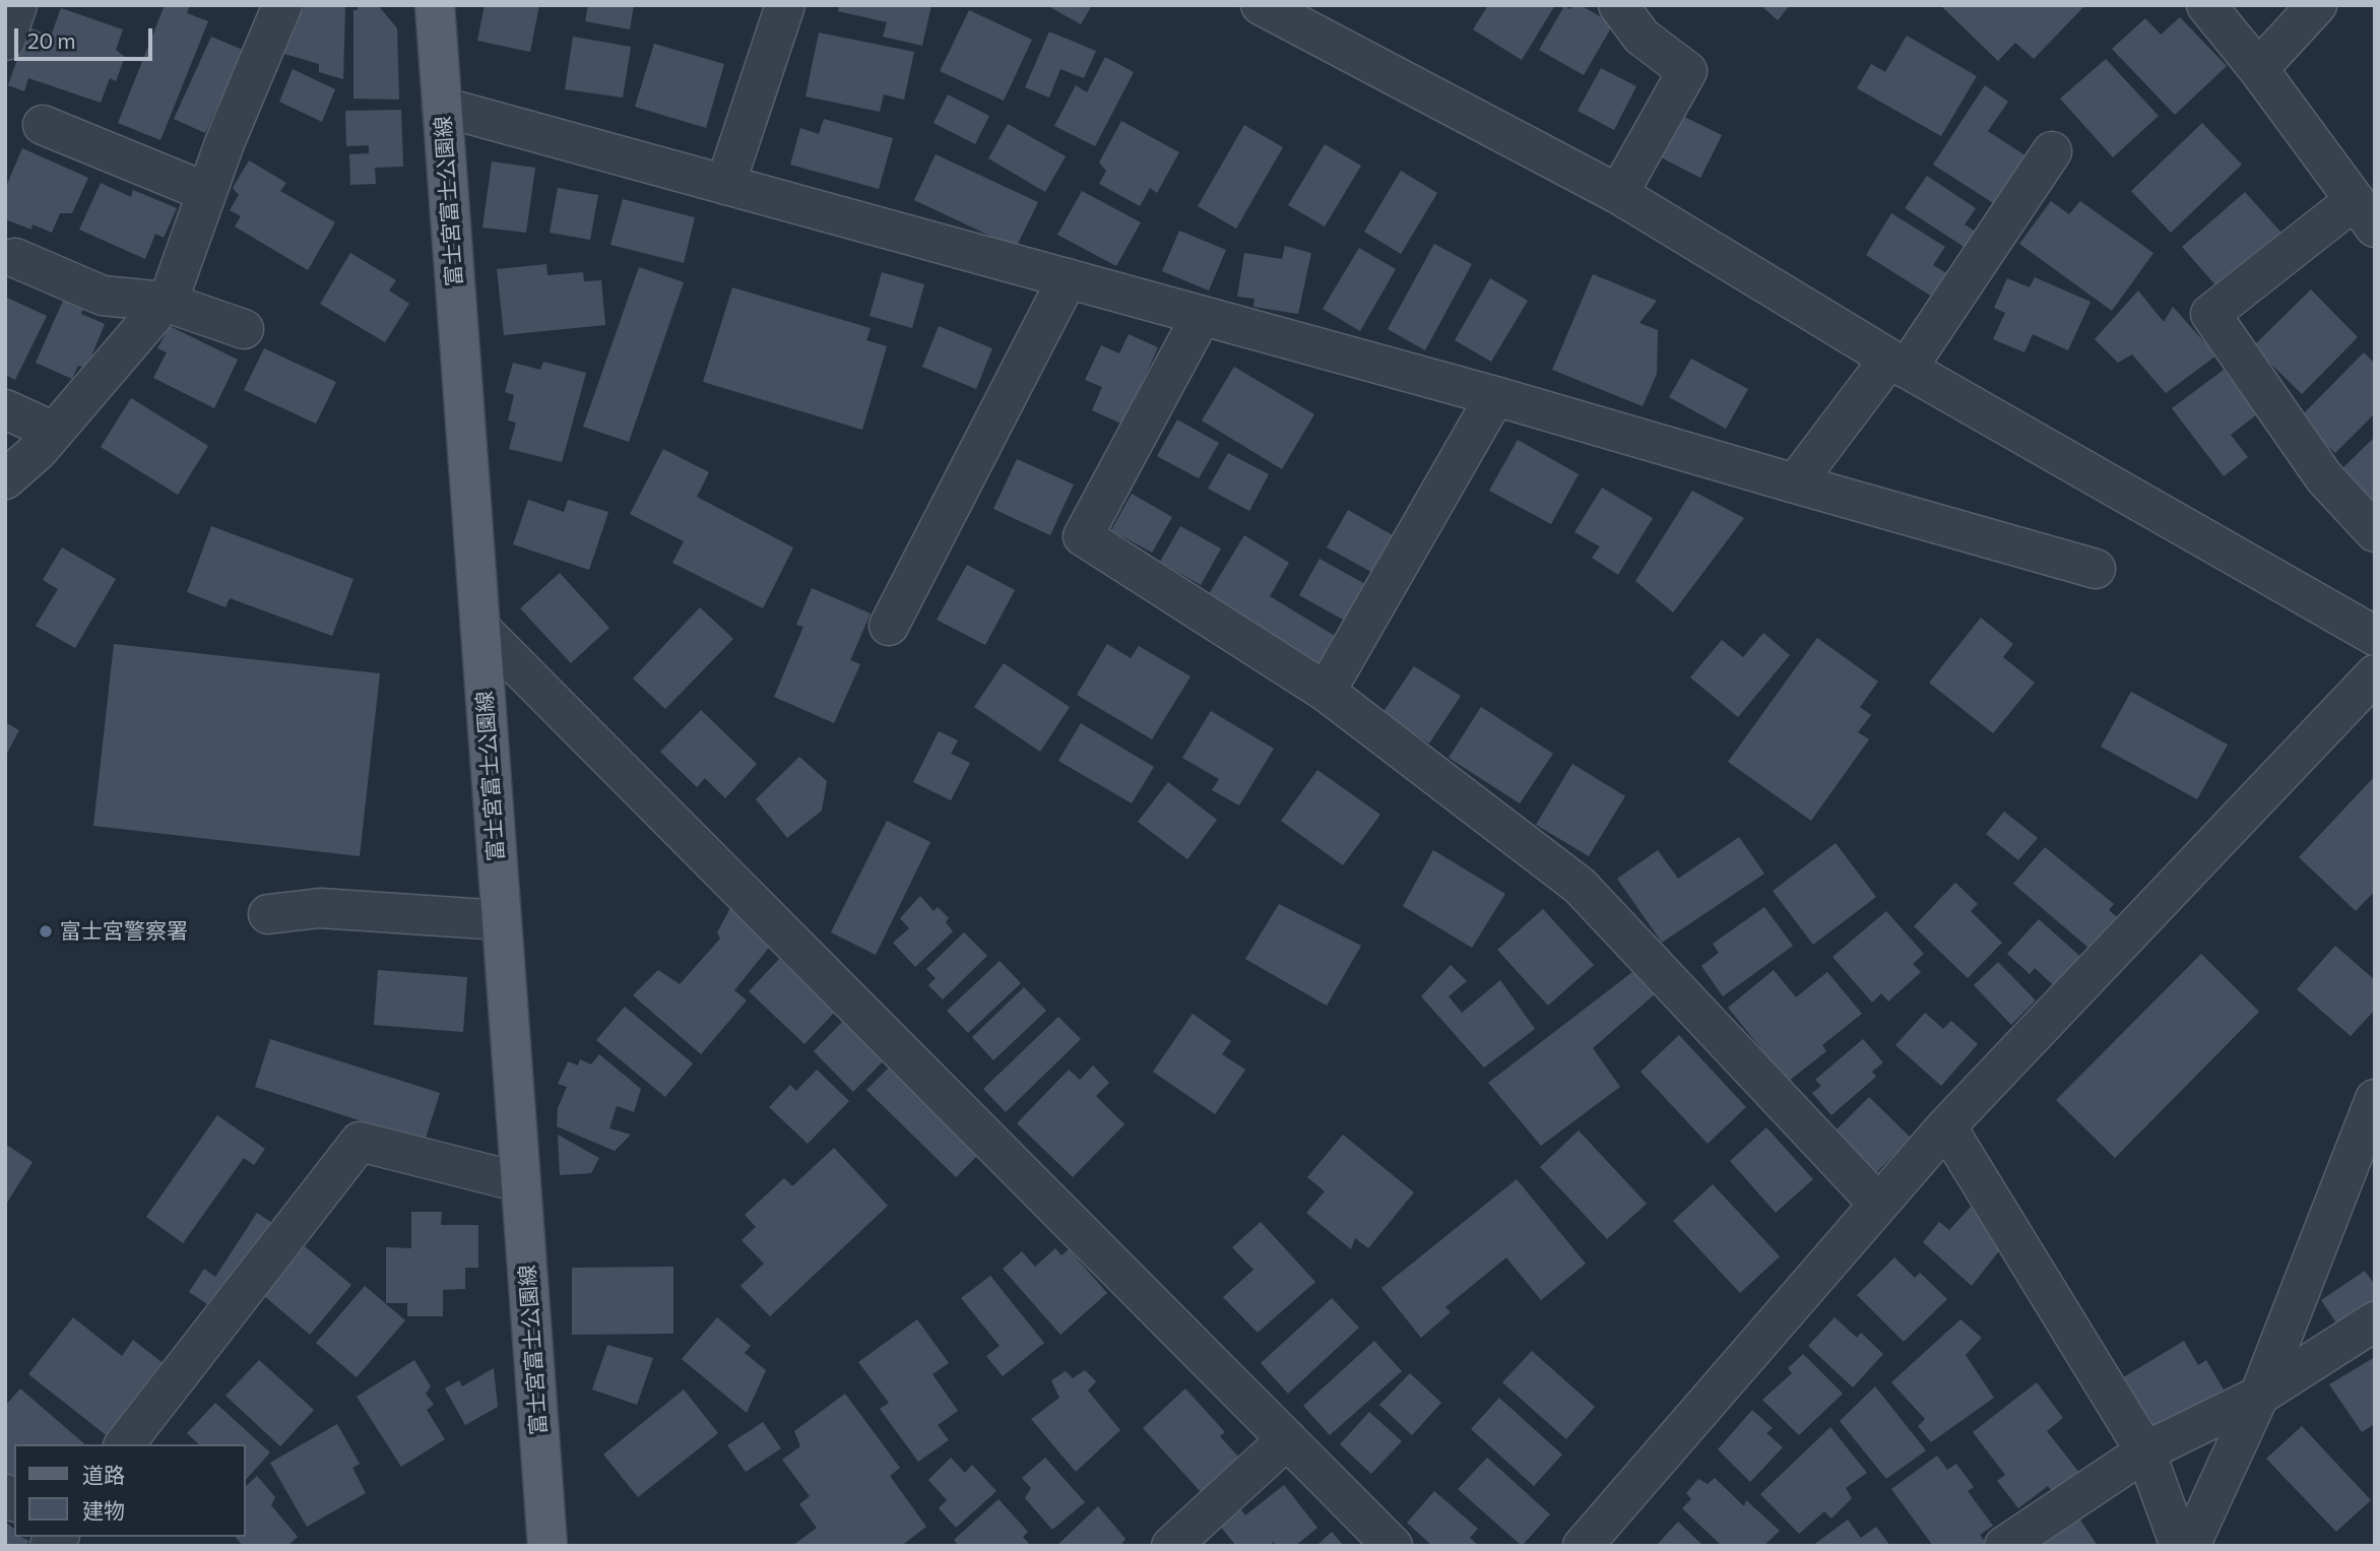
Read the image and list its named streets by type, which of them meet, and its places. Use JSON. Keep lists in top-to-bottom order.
{
  "streets": {
    "main road": ["富士宮富士公園線"]
  },
  "places": ["富士宮警察署"],
  "legend": ["道路", "建物"],
  "scale_bar": "20 m"
}
